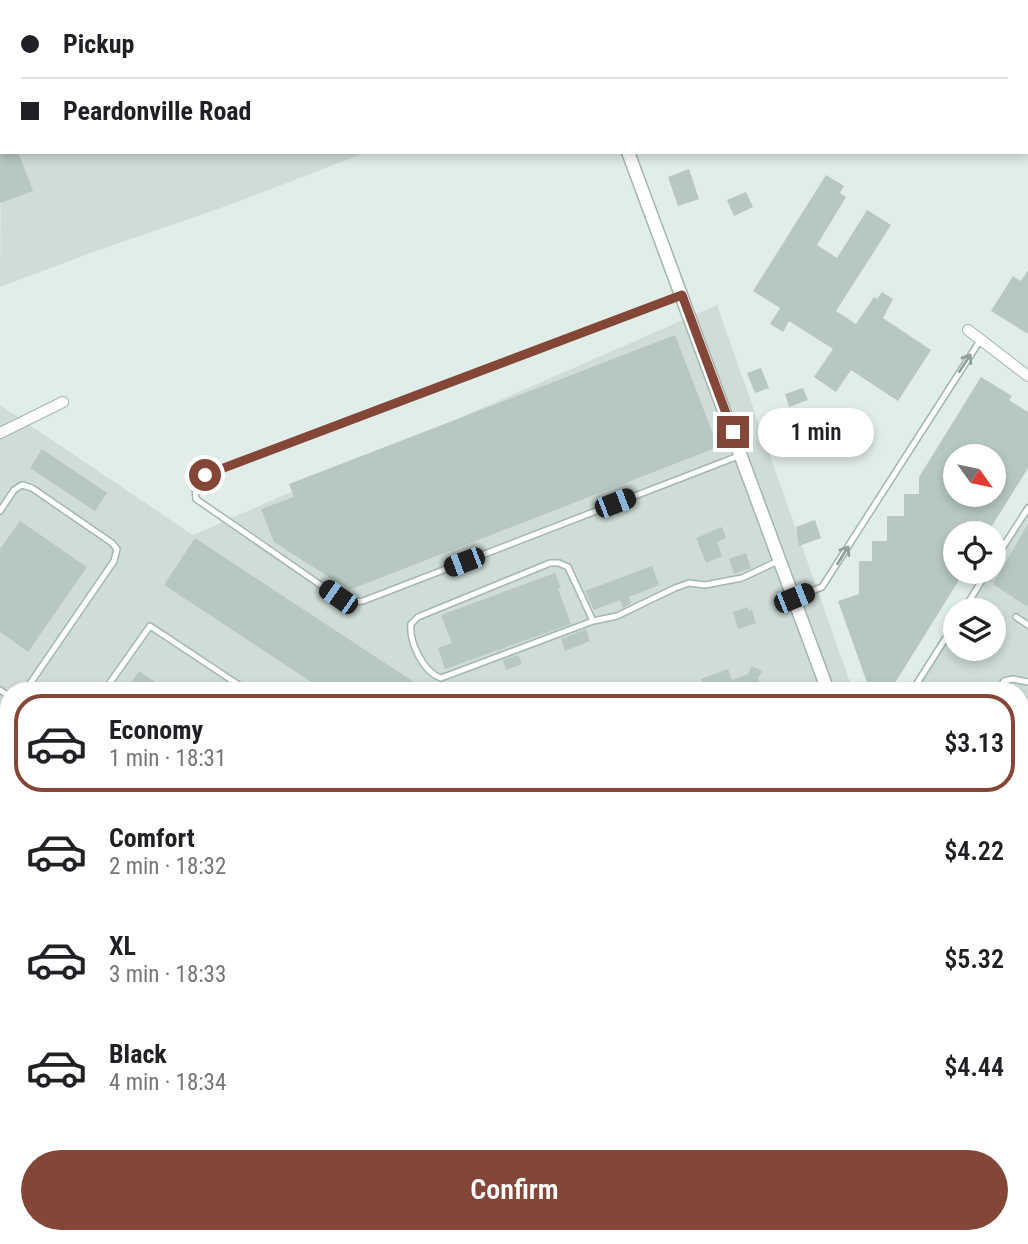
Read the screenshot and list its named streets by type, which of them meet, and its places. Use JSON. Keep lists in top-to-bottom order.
{
  "north": "bottom right",
  "page": {
    "banner": ["Pickup", "Peardonville Road"],
    "bubble": "1 min",
    "list": [
      {
        "name": "Economy",
        "note": "1 min · 18:31",
        "value": "$3.13"
      },
      {
        "name": "Comfort",
        "note": "2 min · 18:32",
        "value": "$4.22"
      },
      {
        "name": "XL",
        "note": "3 min · 18:33",
        "value": "$5.32"
      },
      {
        "name": "Black",
        "note": "4 min · 18:34",
        "value": "$4.44"
      }
    ],
    "buttons": "Confirm"
  }
}
